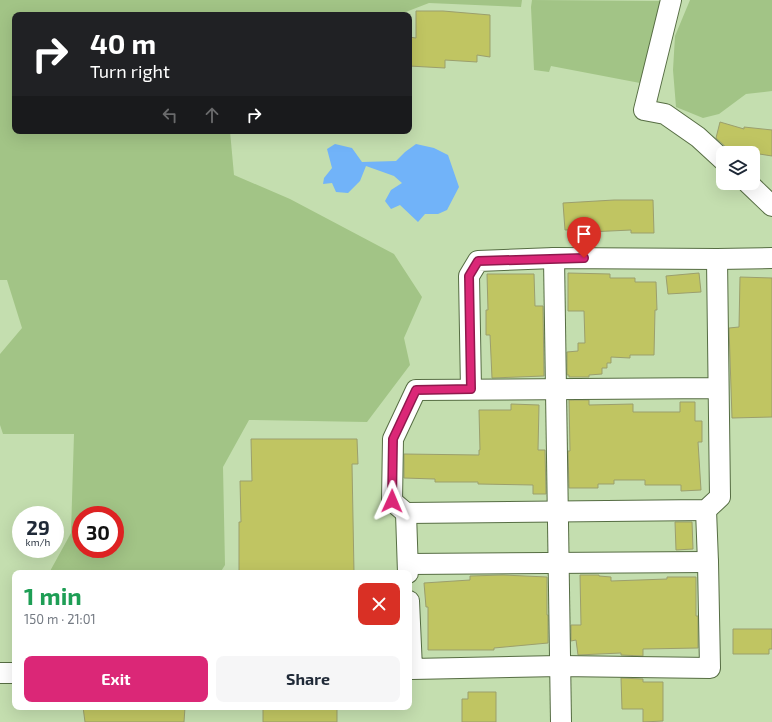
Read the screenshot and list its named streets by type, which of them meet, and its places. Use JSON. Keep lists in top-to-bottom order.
{
  "page": {
    "turn": ["40 m", "Turn right"],
    "speed": "29 km/h",
    "limit": "30",
    "heading": ["1 min", "150 m · 21:01"],
    "buttons": ["Exit", "Share"]
  }
}
